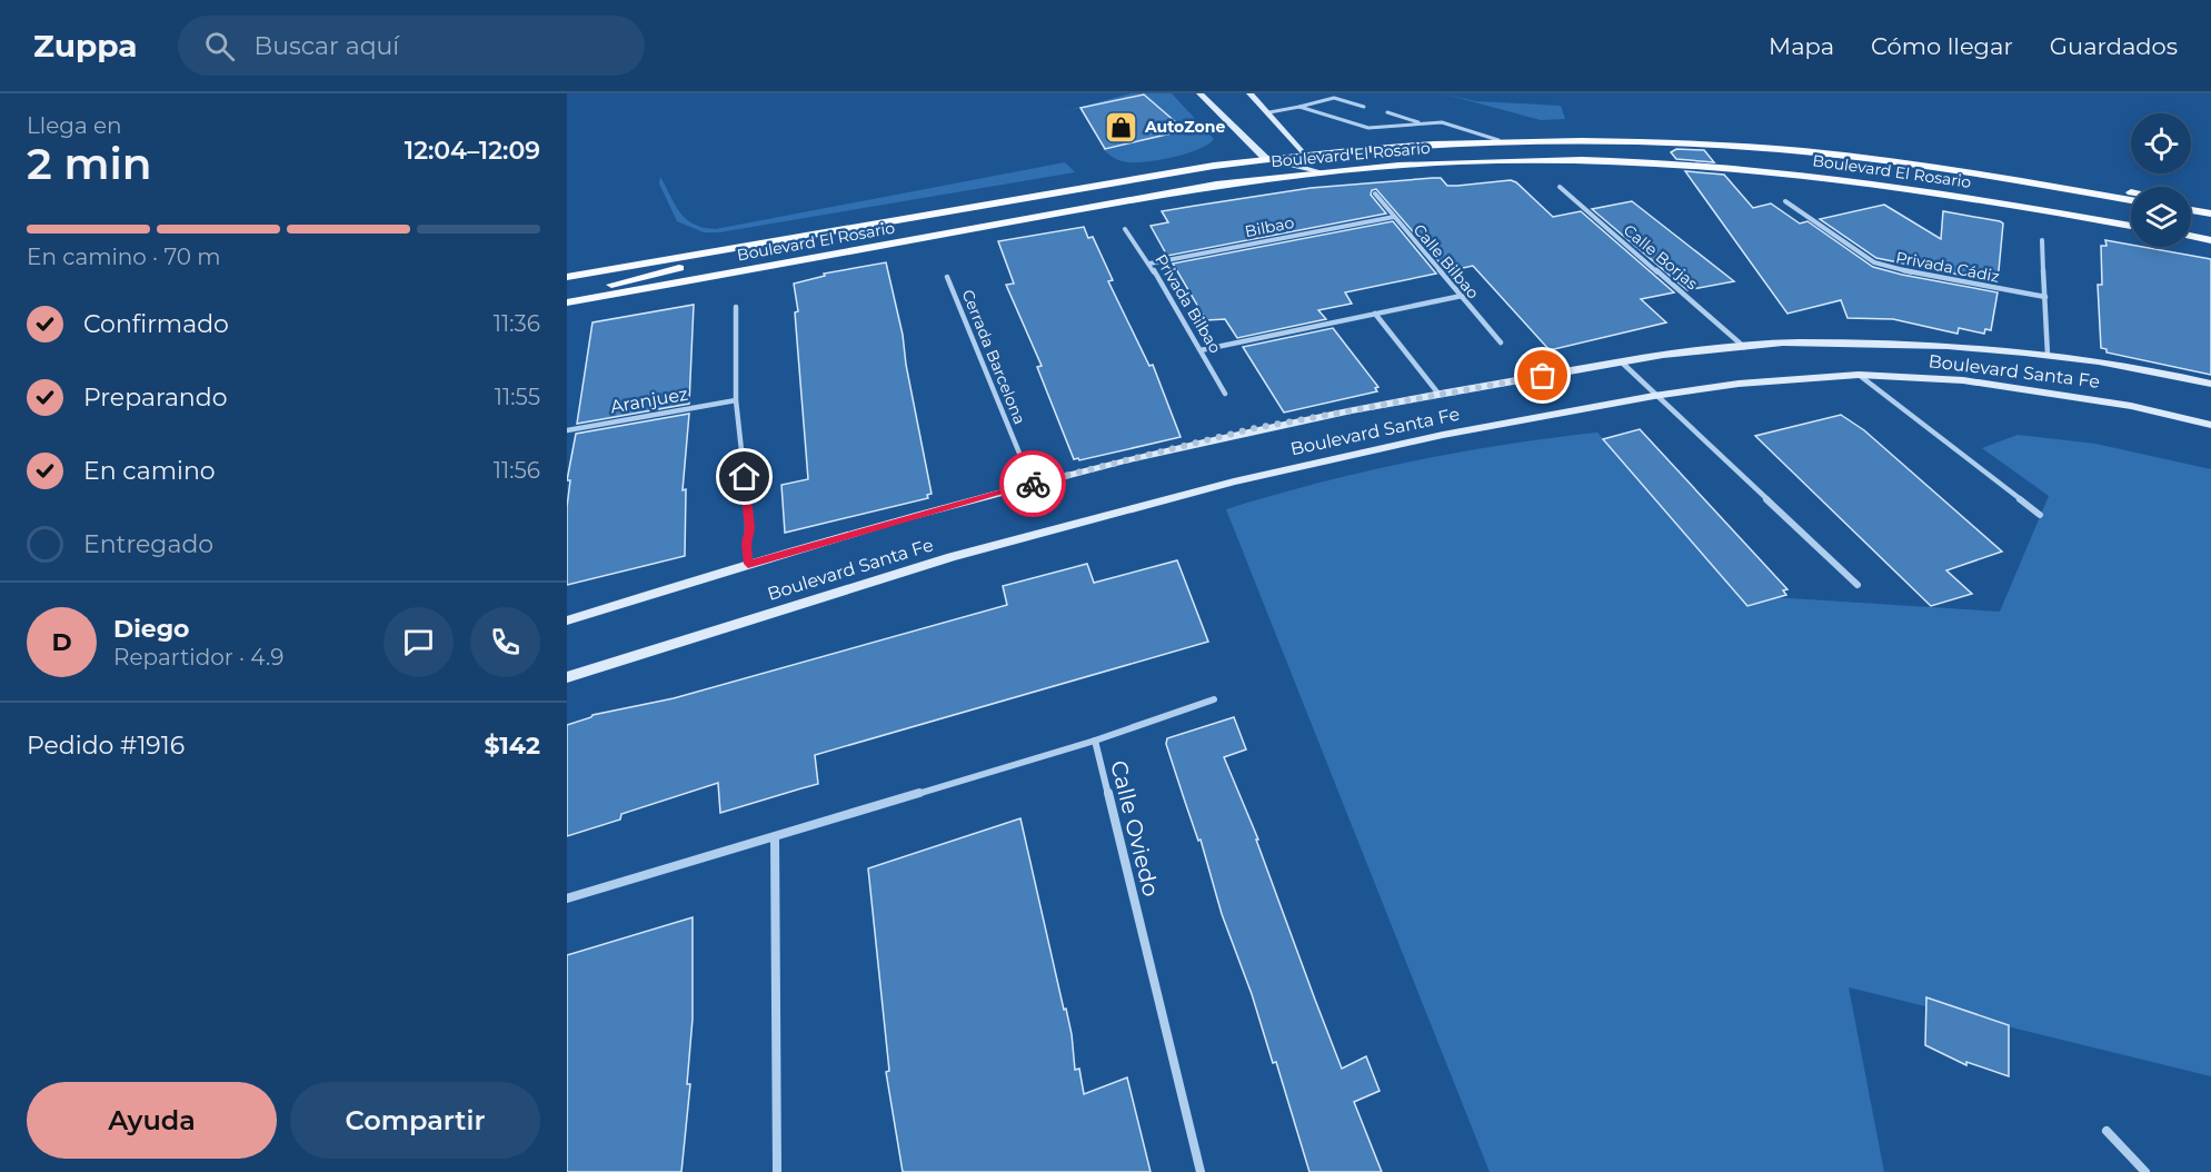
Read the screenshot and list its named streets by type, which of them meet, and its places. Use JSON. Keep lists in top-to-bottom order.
{
  "streets": {
    "main road": ["Boulevard El Rosario"],
    "street": [
      "Bilbao",
      "Calle Borjas",
      "Calle Bilbao",
      "Privada Cádiz",
      "Privada Bilbao",
      "Cerrada Barcelona",
      "Boulevard Santa Fe",
      "Aranjuez",
      "Calle Oviedo"
    ]
  },
  "crossings": [
    ["Bilbao", "Calle Bilbao"],
    ["Bilbao", "Privada Bilbao"],
    ["Calle Borjas", "Boulevard Santa Fe"],
    ["Cerrada Barcelona", "Boulevard Santa Fe"]
  ],
  "places": {
    "shop": ["AutoZone"]
  },
  "page": {
    "header": "Zuppa",
    "search": "Buscar aquí",
    "nav": ["Mapa", "Cómo llegar", "Guardados"],
    "heading": ["2 min", "Llega en", "12:04–12:09"],
    "panel": [
      "Diego",
      "Repartidor · 4.9",
      "Pedido #1916",
      "$142"
    ],
    "bar": "En camino · 70 m",
    "list": [
      ["Confirmado", "11:36"],
      ["Preparando", "11:55"],
      ["En camino", "11:56"],
      "Entregado"
    ],
    "round": "D",
    "buttons": ["Ayuda", "Compartir"]
  }
}
